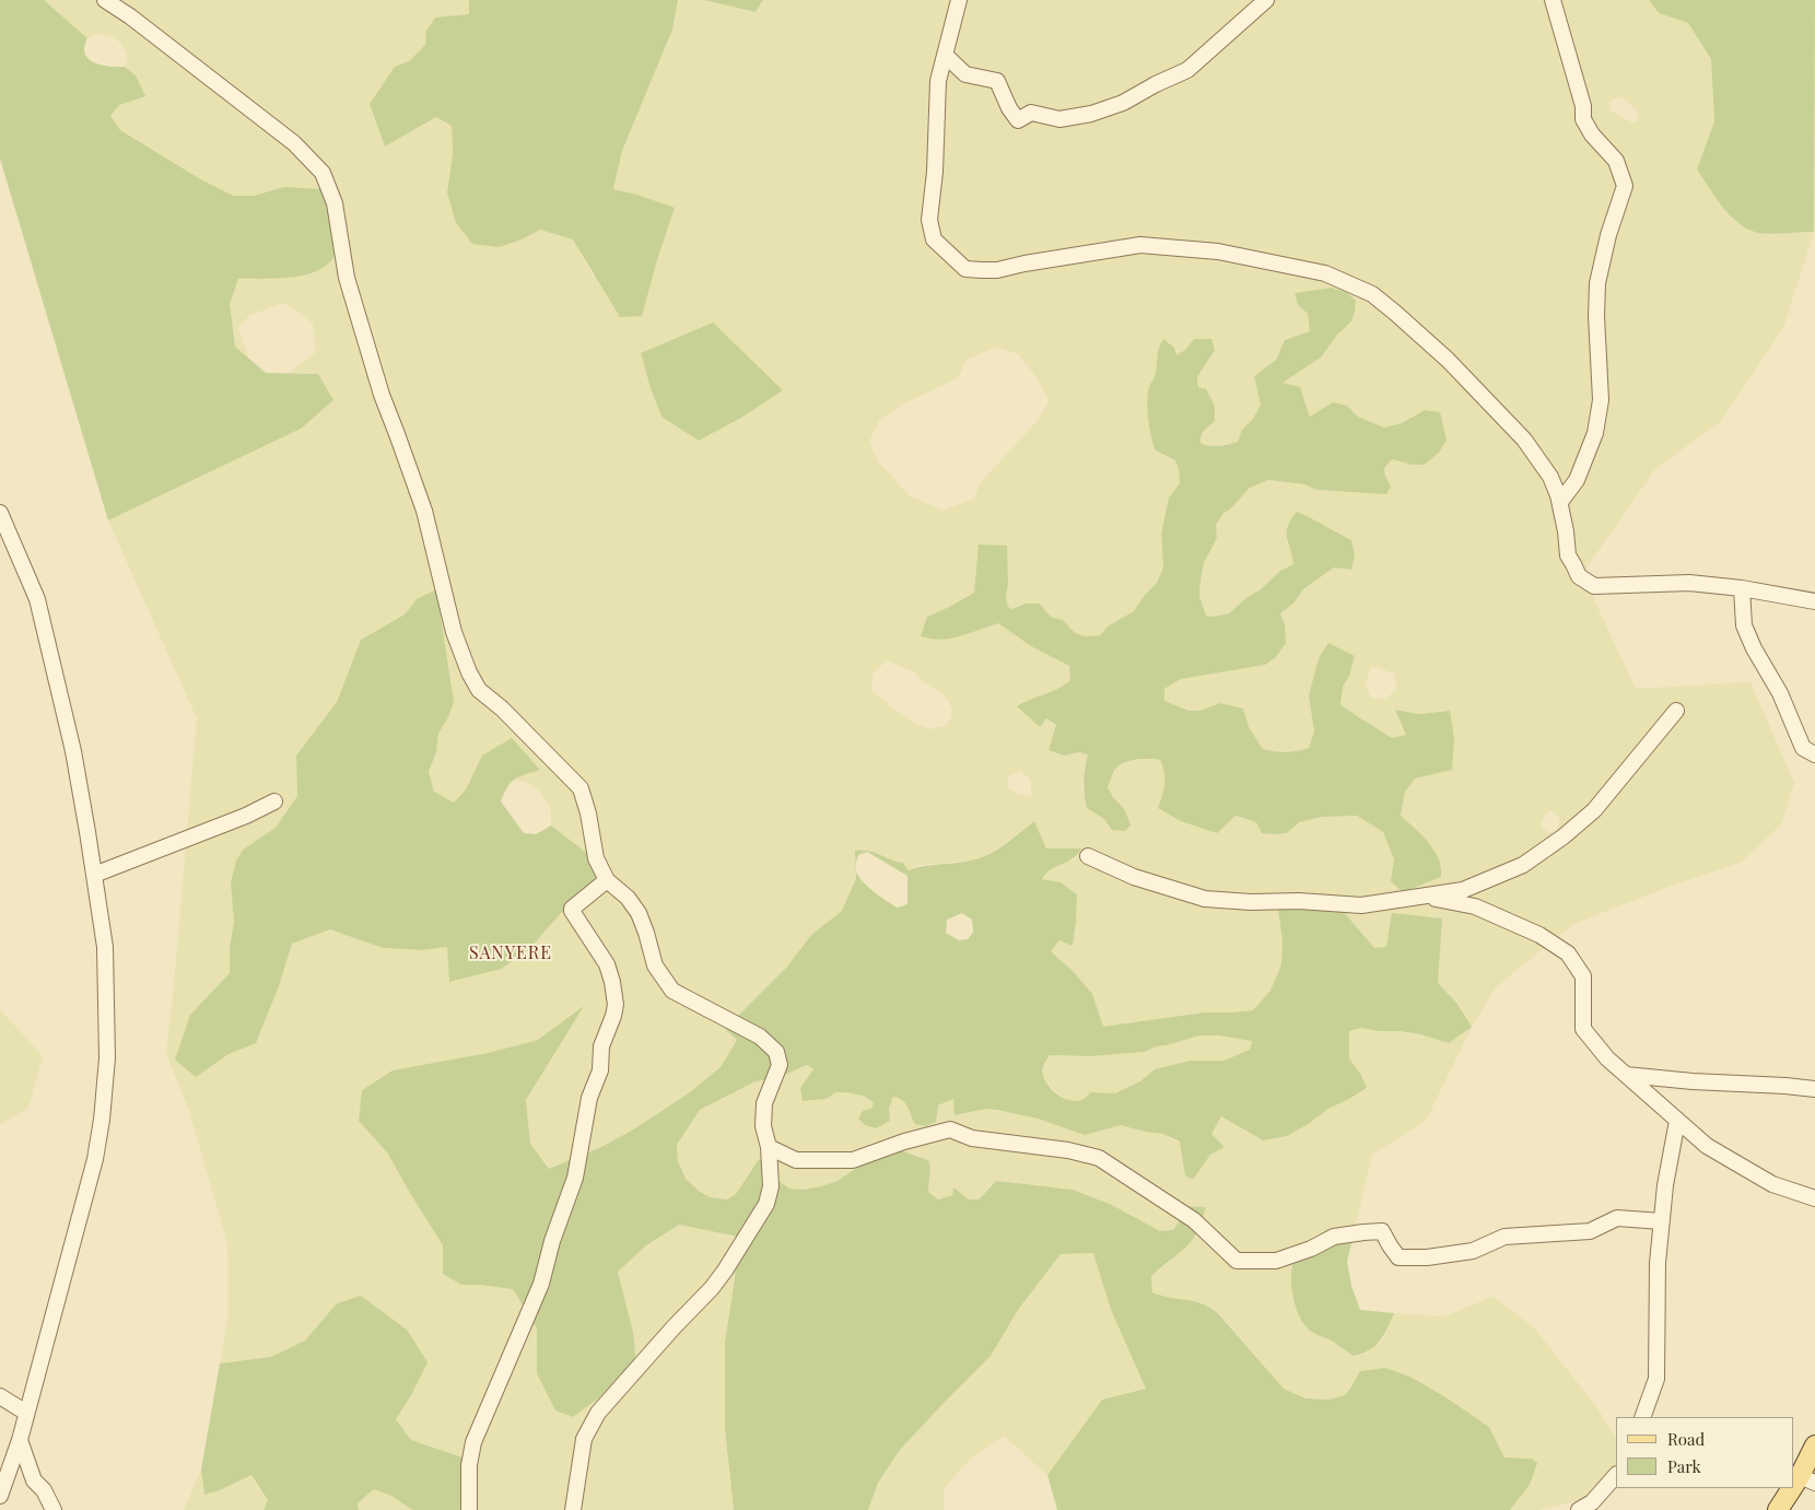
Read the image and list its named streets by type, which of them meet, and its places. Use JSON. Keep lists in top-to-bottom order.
{
  "districts": ["SANYERE"],
  "legend": ["Road", "Park"]
}
